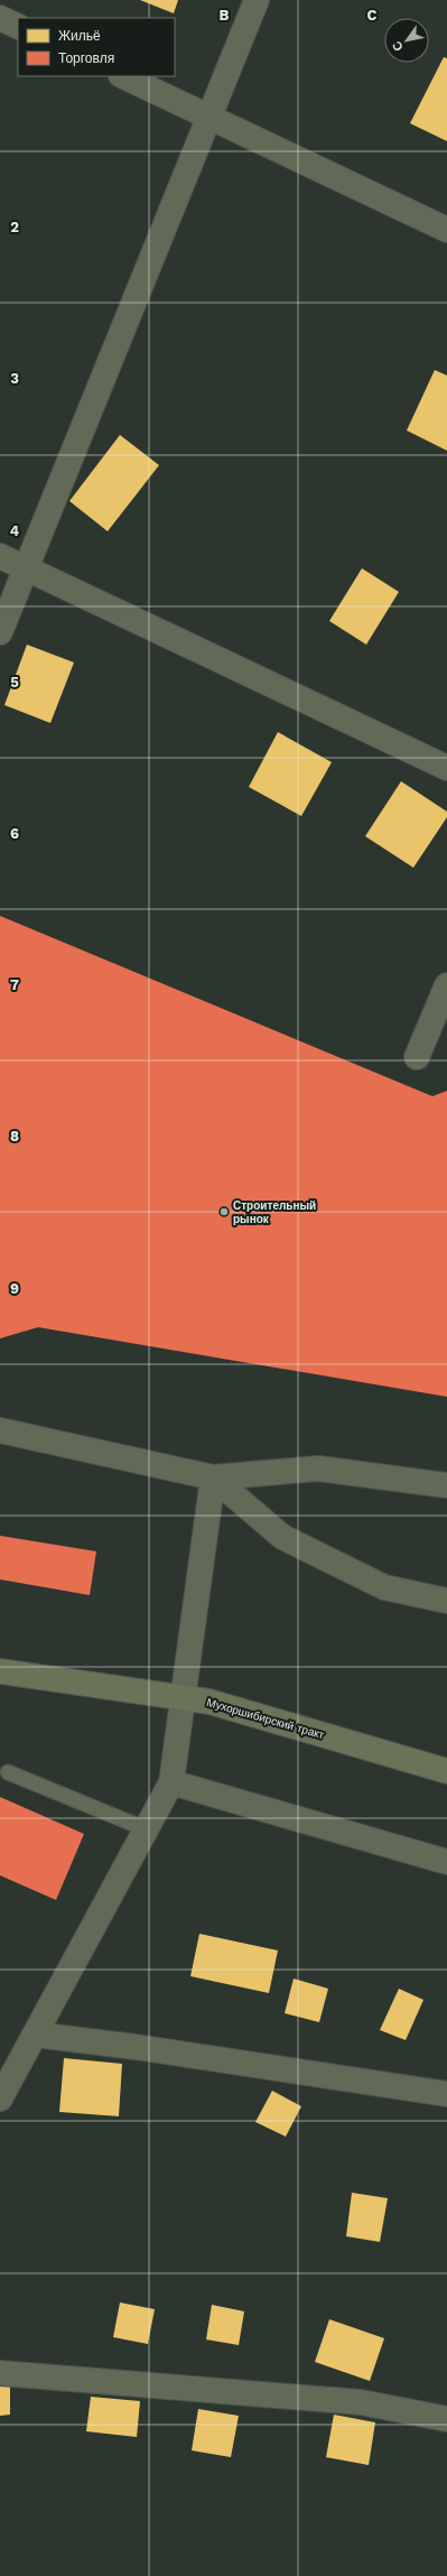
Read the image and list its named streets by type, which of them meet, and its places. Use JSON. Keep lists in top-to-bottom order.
{
  "streets": {
    "main road": ["Мухоршибирский тракт"]
  },
  "places": ["Строительный рынок"],
  "legend": ["Жильё", "Торговля"],
  "north": "bottom left",
  "grid": {
    "columns": ["B", "C"],
    "rows": [
      "2",
      "3",
      "4",
      "5",
      "6",
      "7",
      "8",
      "9"
    ]
  }
}
